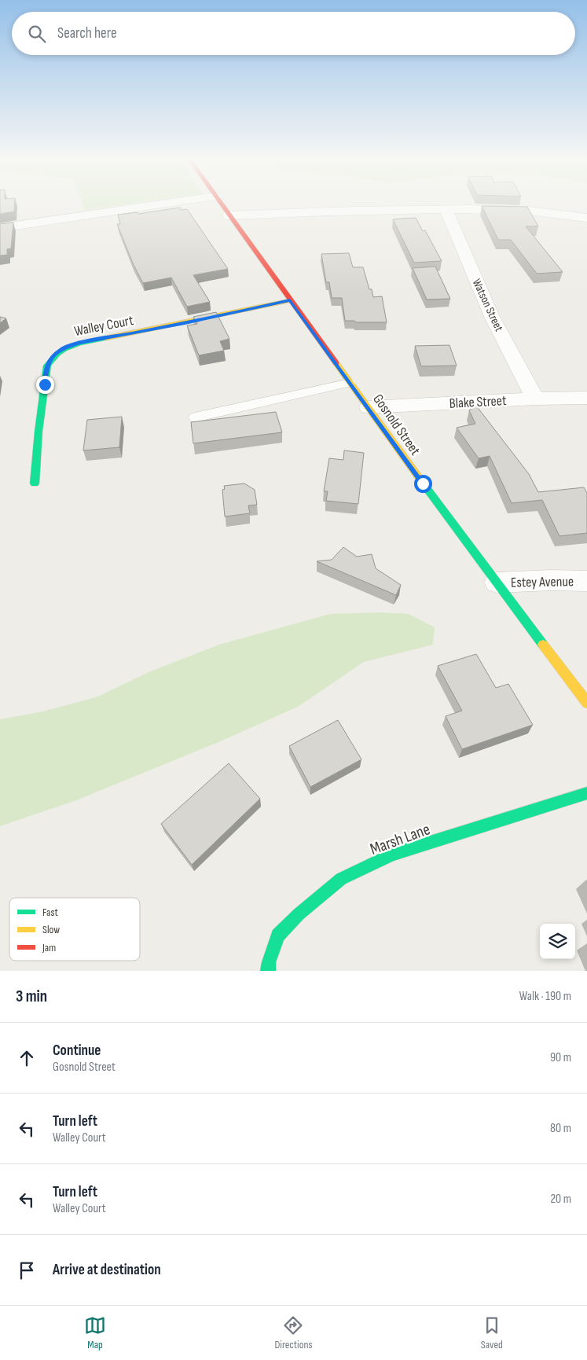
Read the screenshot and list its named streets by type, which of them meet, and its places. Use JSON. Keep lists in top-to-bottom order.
{
  "streets": {
    "main road": ["Walley Court", "Gosnold Street", "Marsh Lane"],
    "street": ["Watson Street", "Blake Street", "Estey Avenue"]
  },
  "crossings": [
    ["Watson Street", "Blake Street"],
    ["Walley Court", "Gosnold Street"],
    ["Blake Street", "Gosnold Street"],
    ["Gosnold Street", "Estey Avenue"]
  ],
  "legend": ["Fast", "Slow", "Jam"],
  "page": {
    "search": "Search here",
    "heading": ["3 min", "Walk · 190 m"],
    "list": [
      ["Continue", "Gosnold Street", "90 m"],
      ["Turn left", "Walley Court", "80 m"],
      ["Turn left", "Walley Court", "20 m"],
      "Arrive at destination"
    ],
    "nav": ["Map", "Directions", "Saved"]
  }
}
